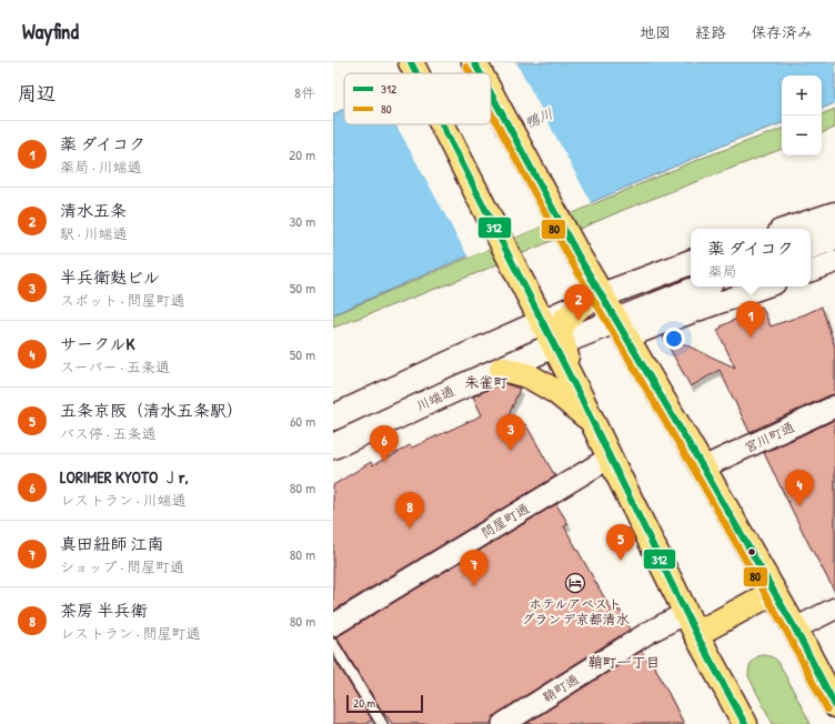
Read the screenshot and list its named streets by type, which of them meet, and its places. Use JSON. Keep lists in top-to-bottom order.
{
  "streets": {
    "street": [
      "川端通",
      "宮川町通",
      "問屋町通",
      "鞘町通"
    ]
  },
  "districts": ["朱雀町", "鞘町一丁目"],
  "water": ["鴨川"],
  "places": {
    "hotel": ["ホテルアベスト グランデ京都清水"]
  },
  "lines": ["transit line 312", "transit line 80"],
  "legend": ["312", "80"],
  "scale_bar": "20 m",
  "page": {
    "header": "Wayfind",
    "nav": ["地図", "経路", "保存済み"],
    "heading": ["周辺", "8件"],
    "map_buttons": ["+", "−"],
    "list": [
      {
        "mark": "1",
        "name": "薬 ダイコク",
        "note": "薬局 · 川端通",
        "value": "20 m"
      },
      {
        "mark": "2",
        "name": "清水五条",
        "note": "駅 · 川端通",
        "value": "30 m"
      },
      {
        "mark": "3",
        "name": "半兵衛麩ビル",
        "note": "スポット · 問屋町通",
        "value": "50 m"
      },
      {
        "mark": "4",
        "name": "サークルK",
        "note": "スーパー · 五条通",
        "value": "50 m"
      },
      {
        "mark": "5",
        "name": "五条京阪（清水五条駅）",
        "note": "バス停 · 五条通",
        "value": "60 m"
      },
      {
        "mark": "6",
        "name": "LORIMER KYOTO Ｊr,",
        "note": "レストラン · 川端通",
        "value": "80 m"
      },
      {
        "mark": "7",
        "name": "真田紐師 江南",
        "note": "ショップ · 問屋町通",
        "value": "80 m"
      },
      {
        "mark": "8",
        "name": "茶房 半兵衛",
        "note": "レストラン · 問屋町通",
        "value": "80 m"
      }
    ],
    "popup": ["薬 ダイコク", "薬局"],
    "pins": [
      "2",
      "1",
      "3",
      "6",
      "4",
      "8",
      "5",
      "7"
    ],
    "scale": "20 m"
  }
}
